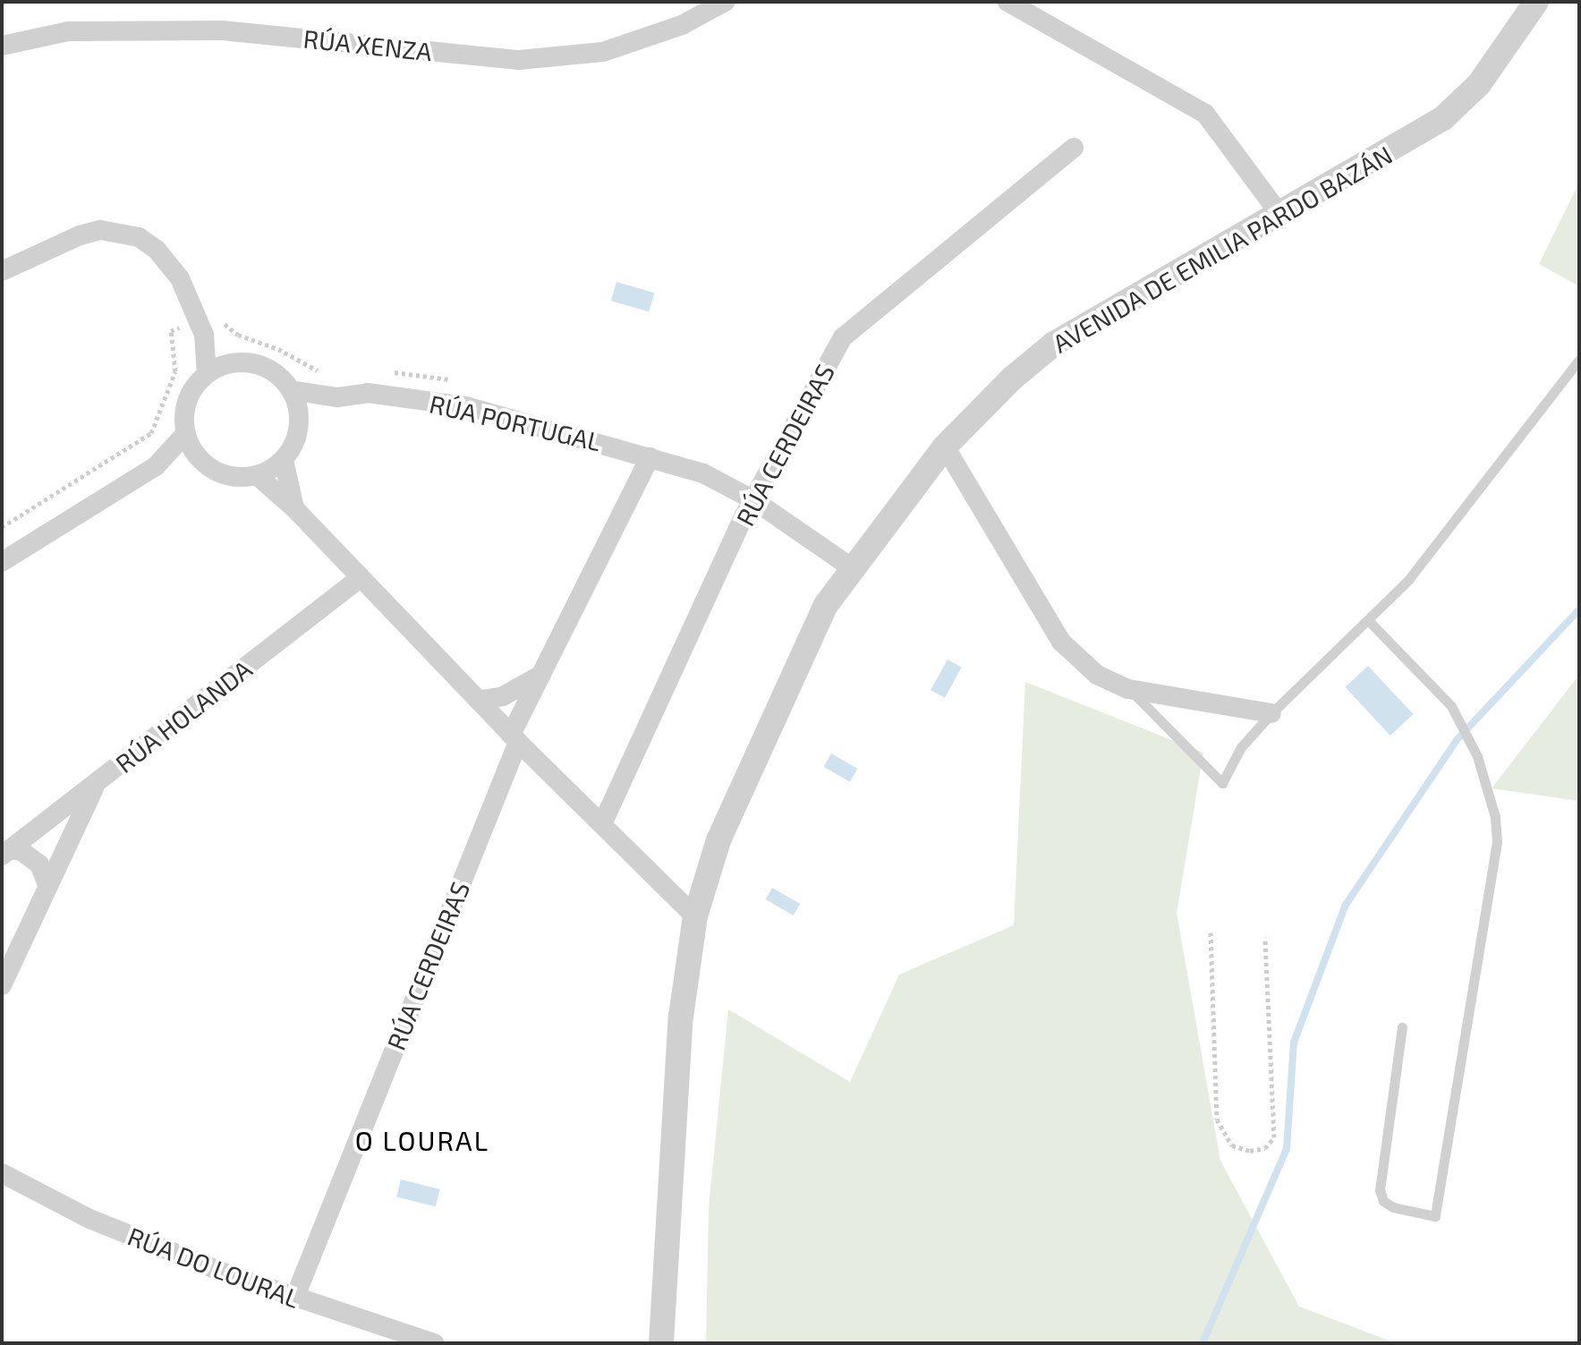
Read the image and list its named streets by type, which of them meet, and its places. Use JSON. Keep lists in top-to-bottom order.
{
  "streets": {
    "street": [
      "RÚA XENZA",
      "AVENIDA DE EMILIA PARDO BAZÁN",
      "RÚA PORTUGAL",
      "RÚA CERDEIRAS",
      "RÚA HOLANDA",
      "RÚA DO LOURAL"
    ]
  },
  "crossings": [
    ["AVENIDA DE EMILIA PARDO BAZÁN", "RÚA PORTUGAL"],
    ["RÚA PORTUGAL", "RÚA CERDEIRAS"],
    ["RÚA CERDEIRAS", "RÚA DO LOURAL"]
  ],
  "districts": ["O LOURAL"]
}
